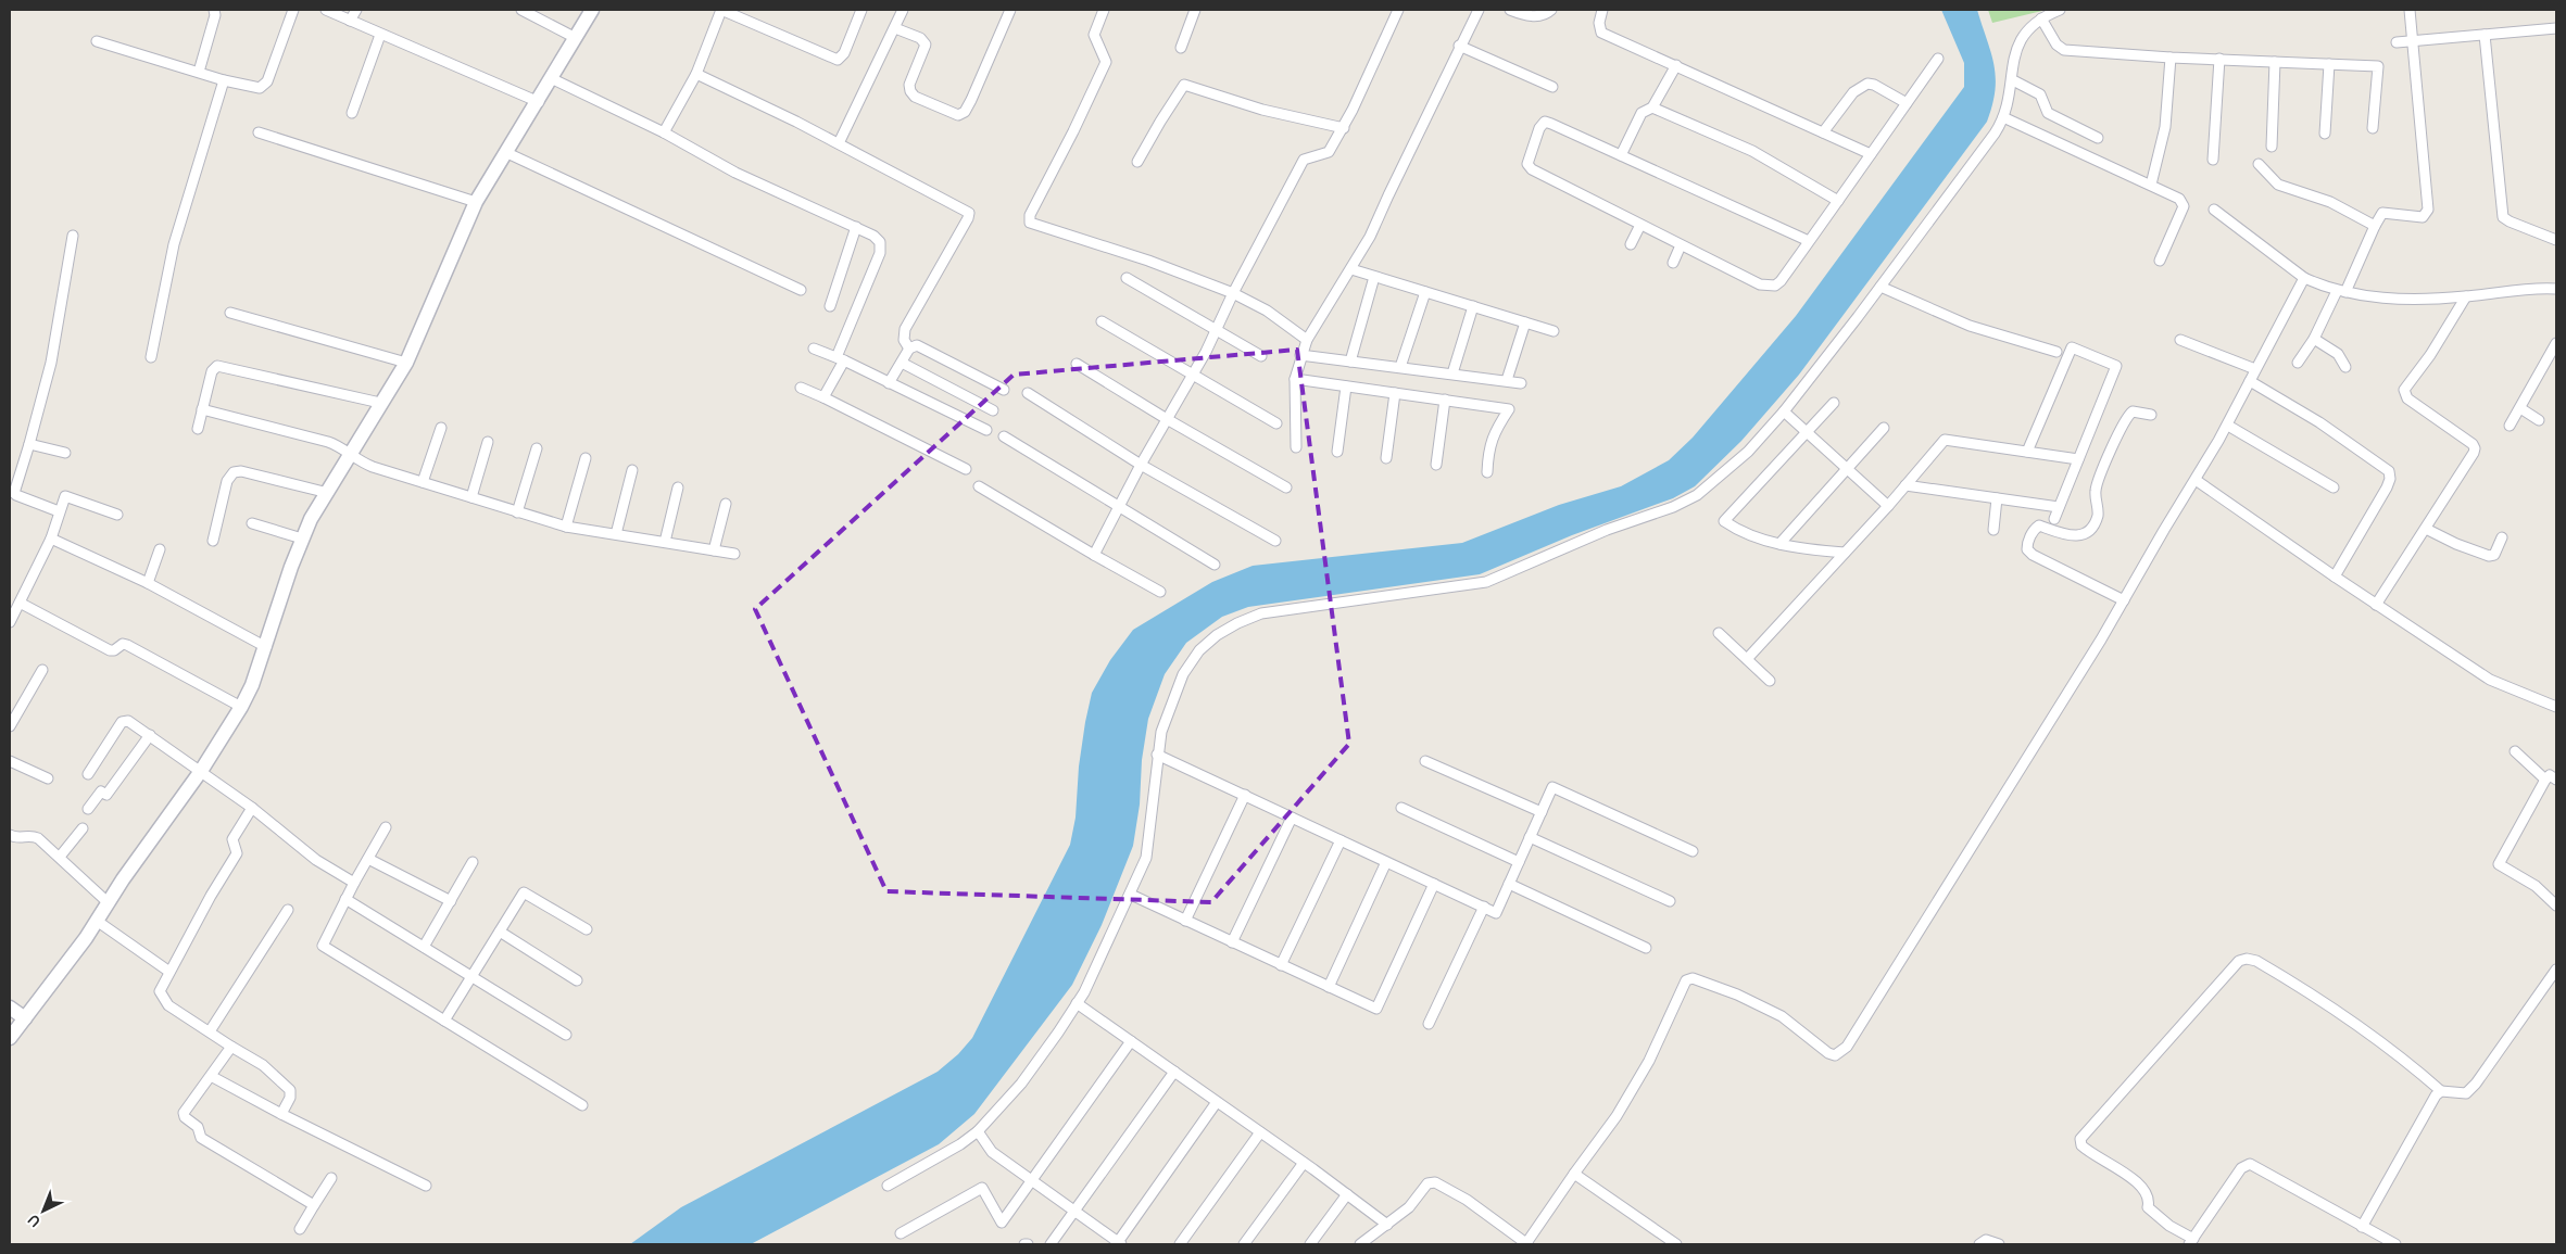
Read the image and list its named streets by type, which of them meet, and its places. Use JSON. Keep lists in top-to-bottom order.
{
  "north": "bottom left"
}
